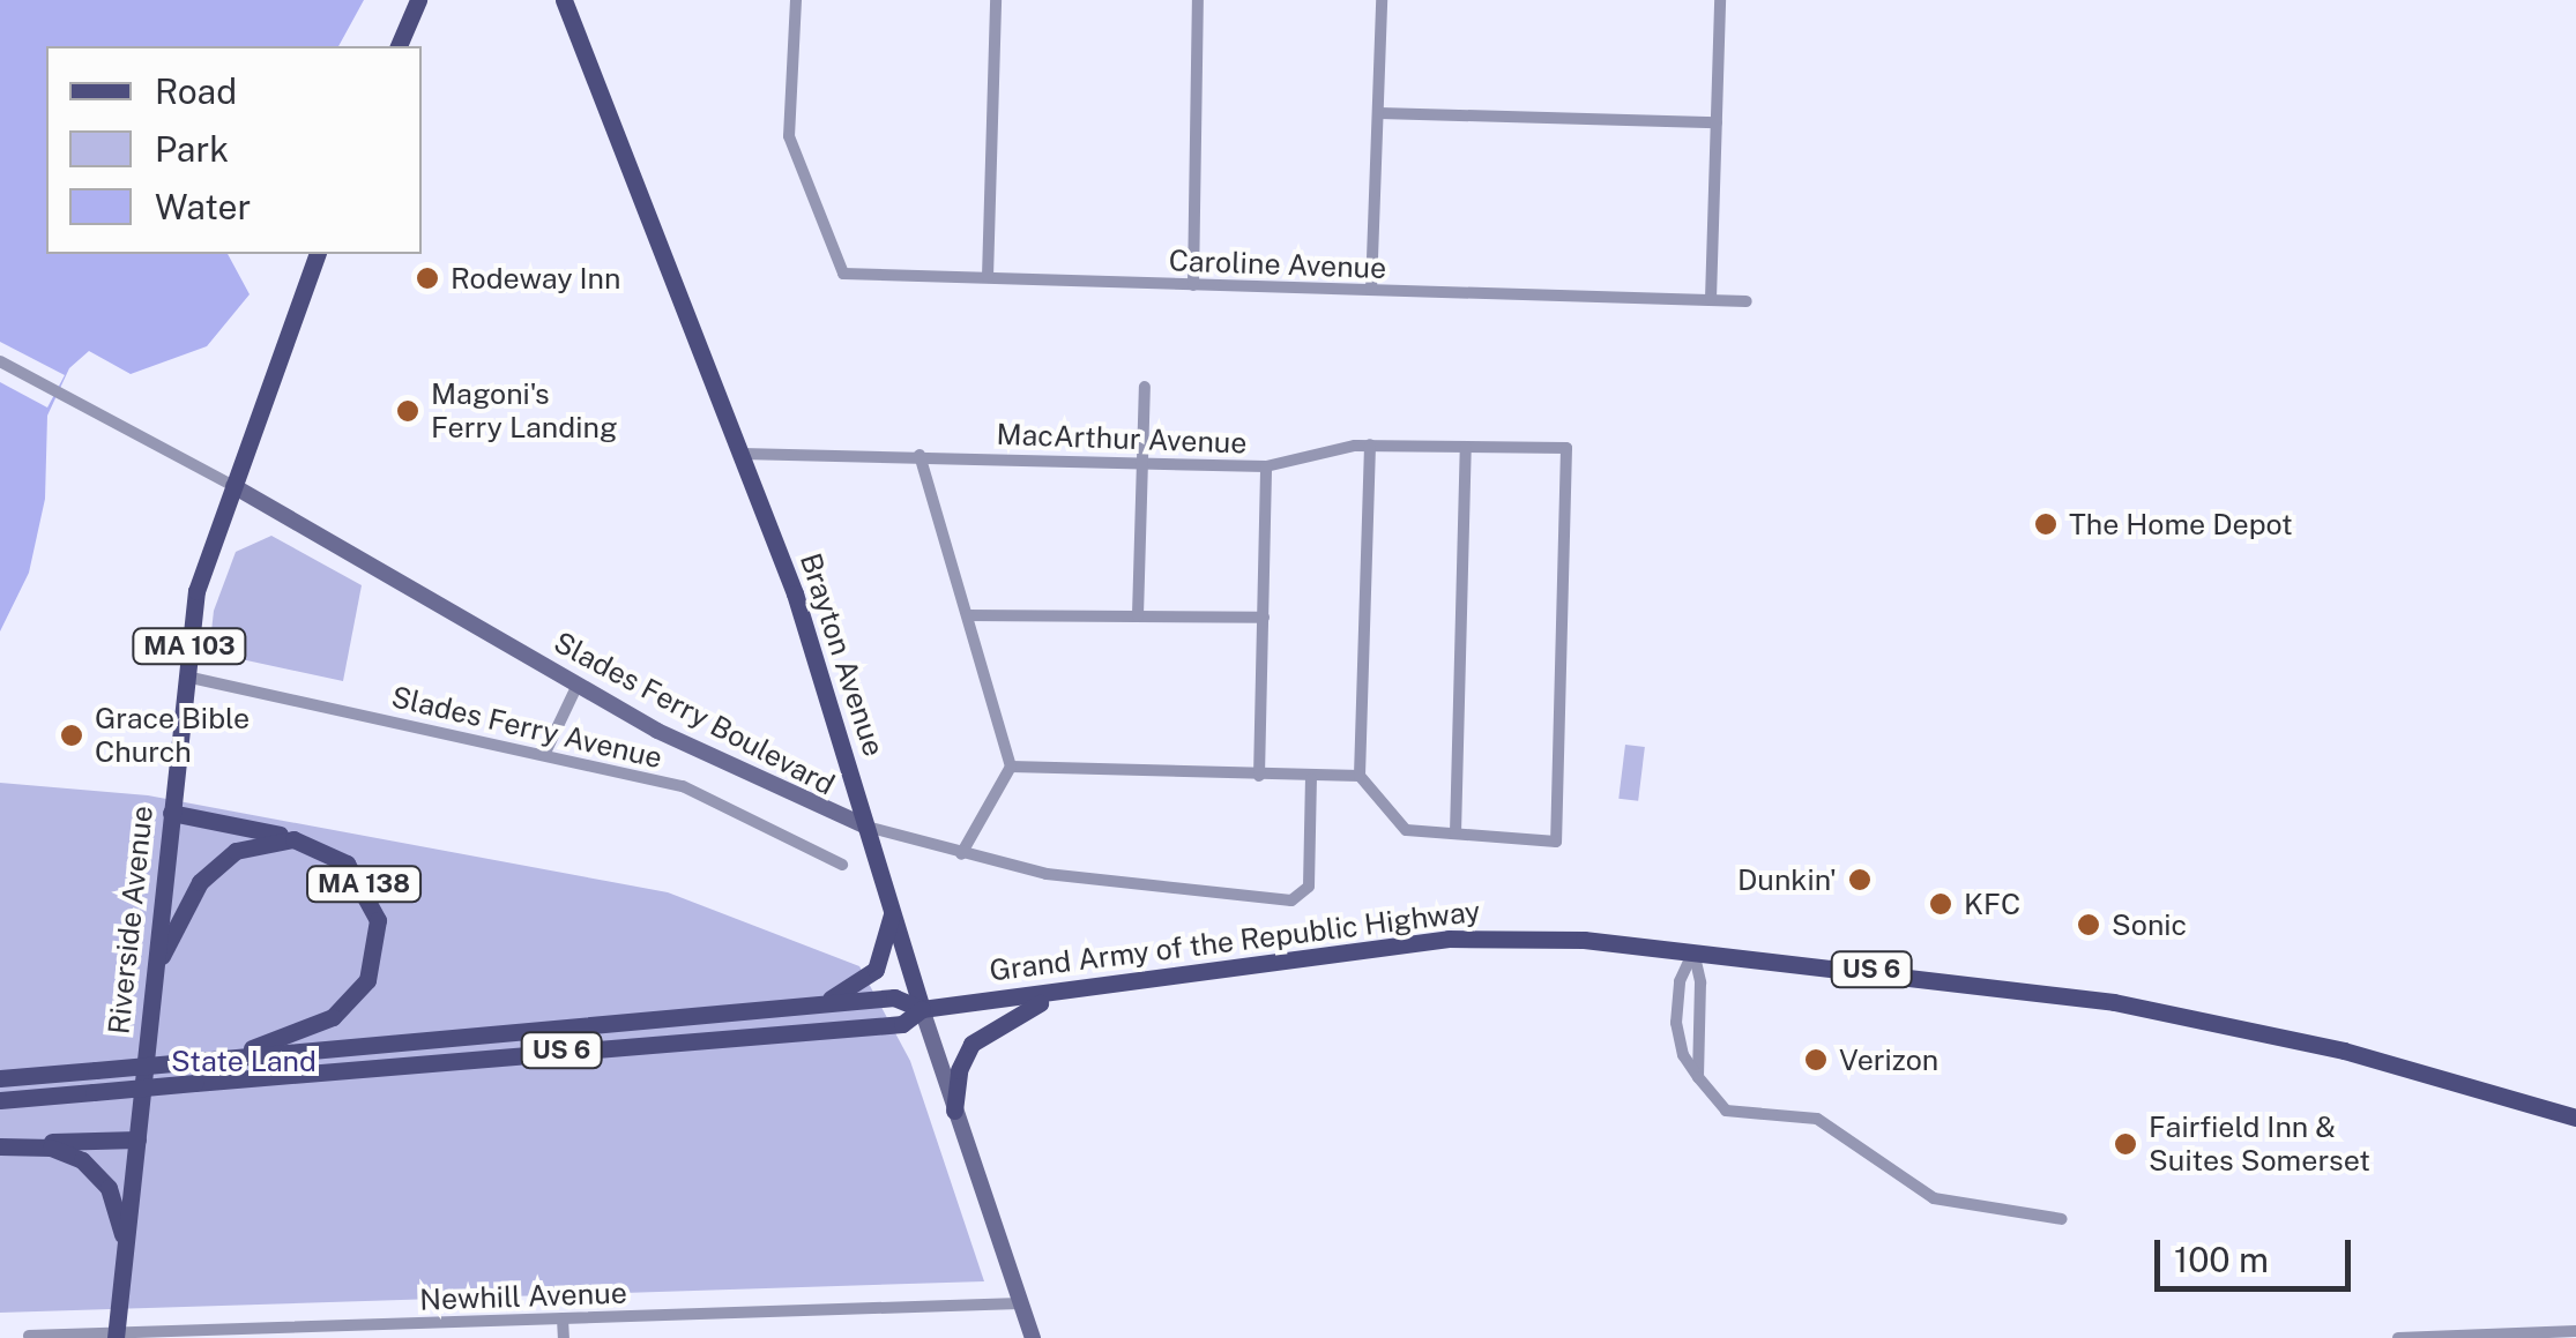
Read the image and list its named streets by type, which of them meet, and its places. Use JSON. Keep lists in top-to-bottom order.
{
  "streets": {
    "main road": [
      "MA 103",
      "Brayton Avenue",
      "Slades Ferry Boulevard",
      "MA 138",
      "Riverside Avenue",
      "Grand Army of the Republic Highway",
      "US 6"
    ],
    "street": [
      "Caroline Avenue",
      "MacArthur Avenue",
      "Slades Ferry Avenue",
      "Newhill Avenue"
    ]
  },
  "crossings": [
    ["MacArthur Avenue", "Brayton Avenue"],
    ["Brayton Avenue", "Slades Ferry Boulevard"],
    ["Brayton Avenue", "Grand Army of the Republic Highway"],
    ["Brayton Avenue", "US 6"],
    ["Brayton Avenue", "Newhill Avenue"],
    ["Slades Ferry Boulevard", "Riverside Avenue"],
    ["Slades Ferry Avenue", "Riverside Avenue"],
    ["MA 138", "Riverside Avenue"],
    ["MA 138", "US 6"],
    ["Riverside Avenue", "Newhill Avenue"],
    ["Grand Army of the Republic Highway", "US 6"]
  ],
  "parks": ["State Land"],
  "places": [
    "Rodeway Inn",
    "Magoni's Ferry Landing",
    "The Home Depot",
    "Grace Bible Church",
    "Dunkin'",
    "KFC",
    "Sonic",
    "Verizon",
    "Fairfield Inn & Suites Somerset"
  ],
  "legend": ["Road", "Park", "Water"],
  "scale_bar": "100 m"
}
